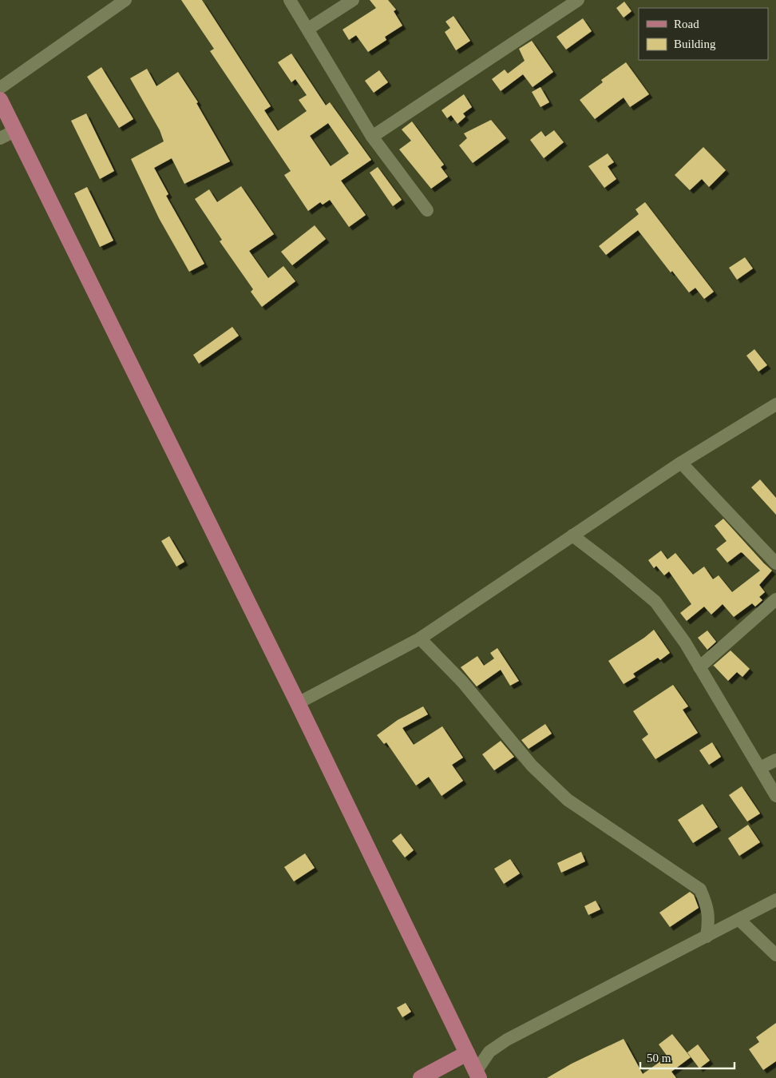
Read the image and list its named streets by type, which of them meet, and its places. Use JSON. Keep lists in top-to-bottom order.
{
  "legend": ["Road", "Building"],
  "scale_bar": "50 m"
}
